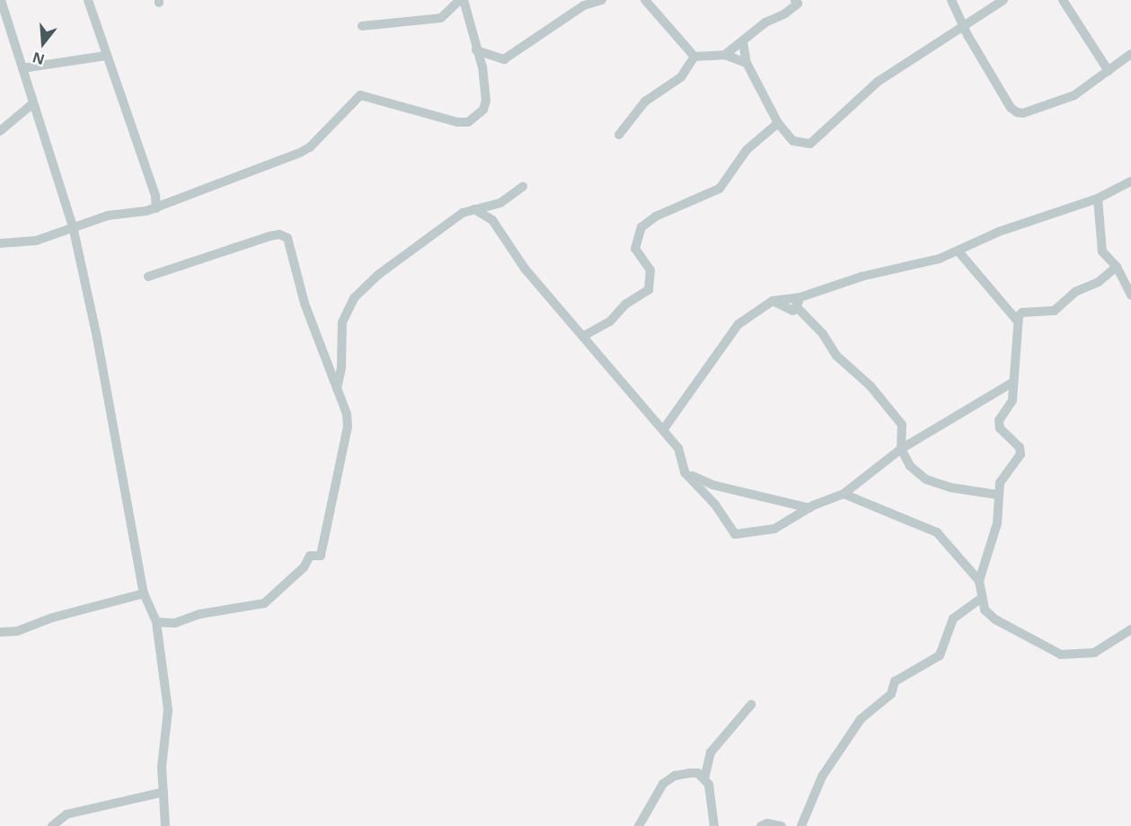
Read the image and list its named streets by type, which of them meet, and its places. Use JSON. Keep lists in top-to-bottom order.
{
  "north": "bottom"
}
